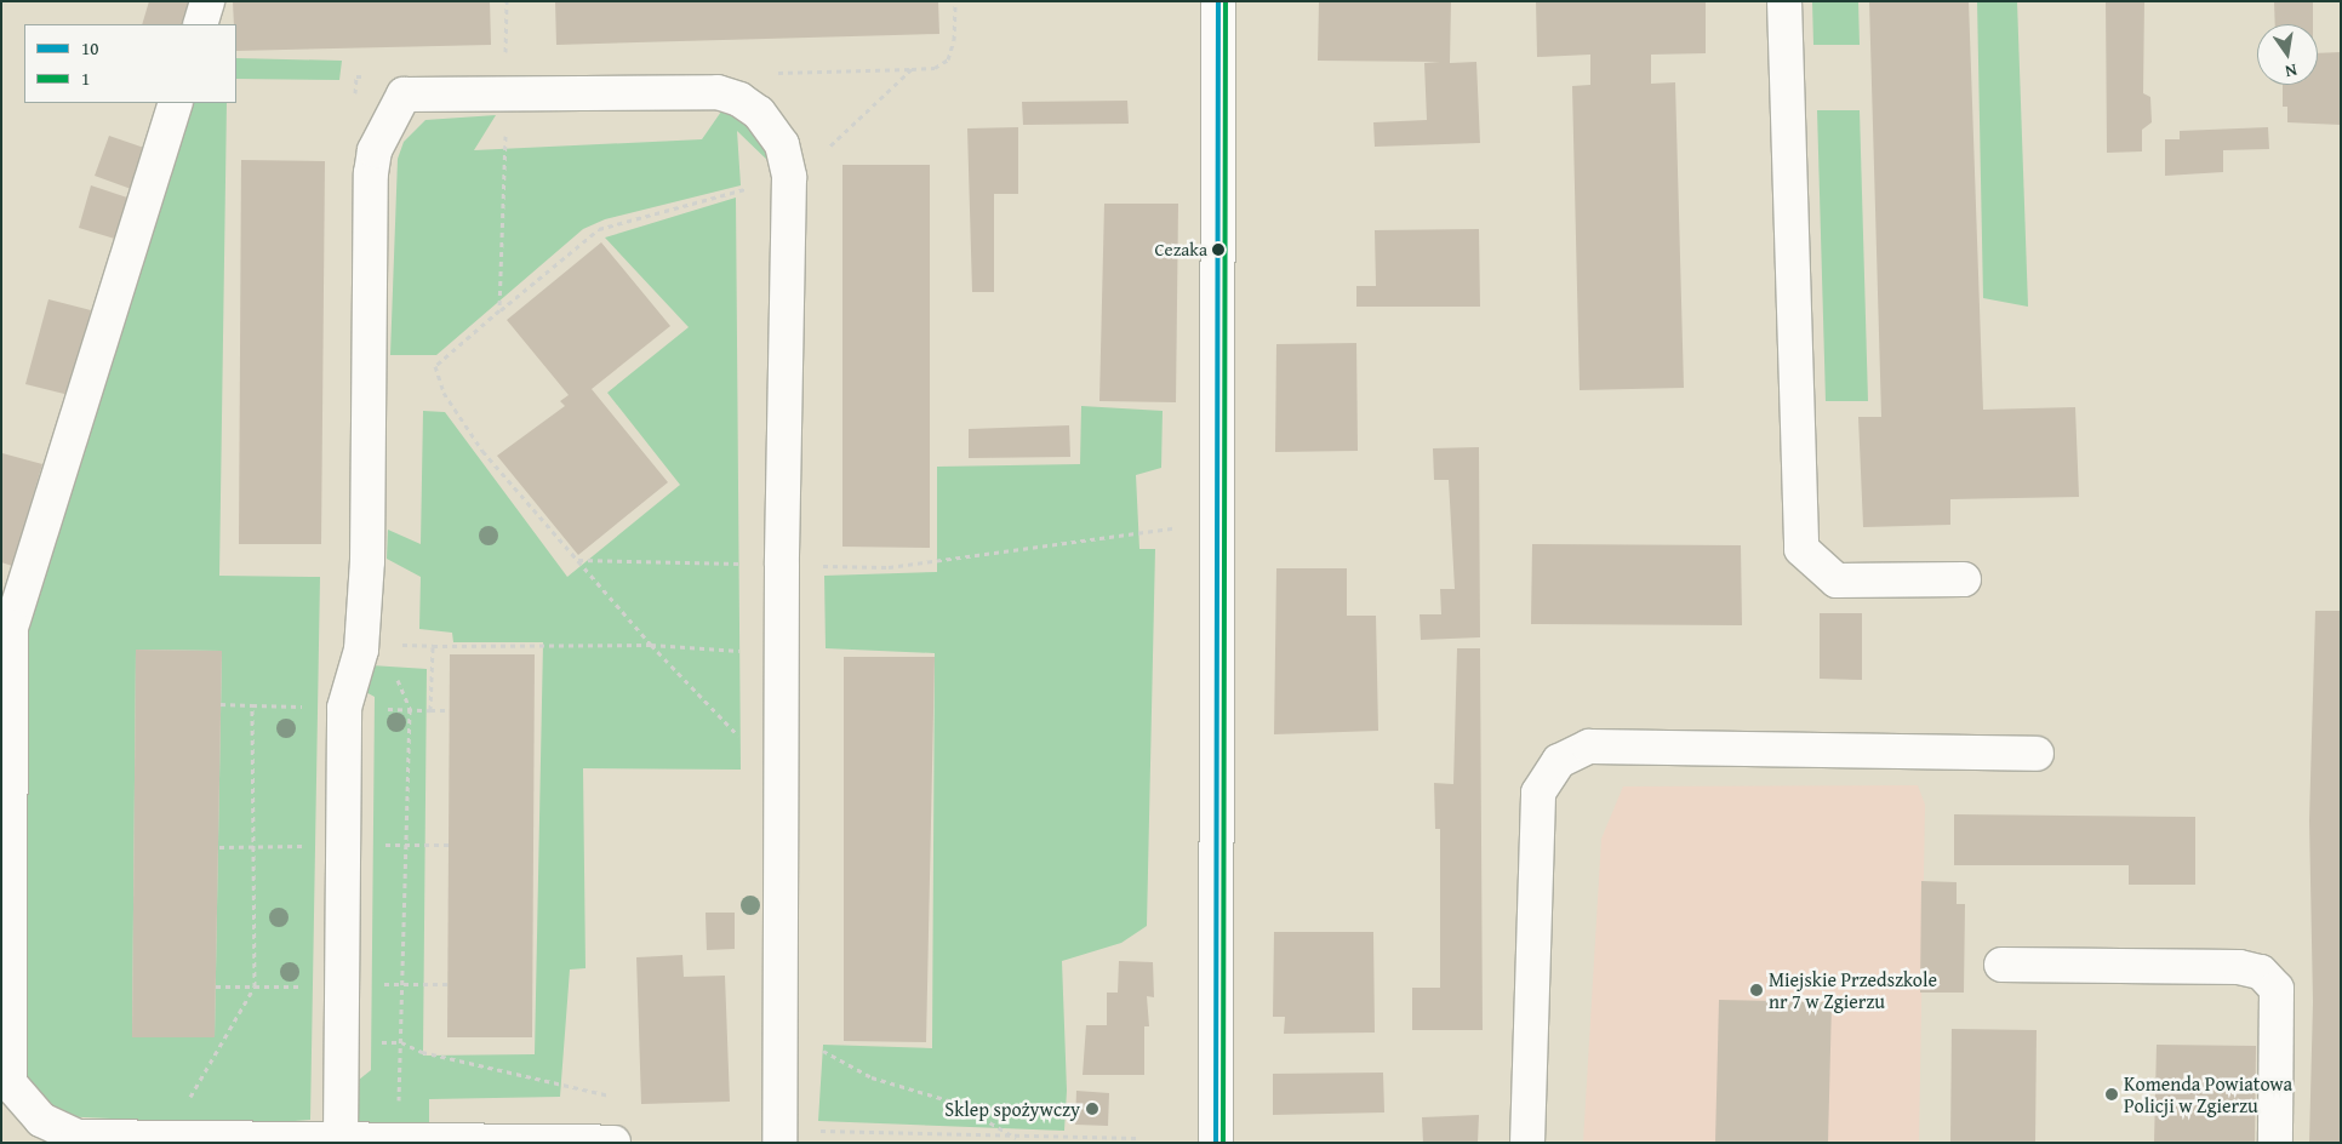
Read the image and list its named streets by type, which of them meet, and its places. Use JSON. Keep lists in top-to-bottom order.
{
  "places": [
    "Cezaka",
    "Miejskie Przedszkole nr 7 w Zgierzu",
    "Komenda Powiatowa Policji w Zgierzu",
    "Sklep spożywczy"
  ],
  "lines": ["transit line 10", "transit line 1"],
  "legend": ["10", "1"],
  "north": "bottom"
}
